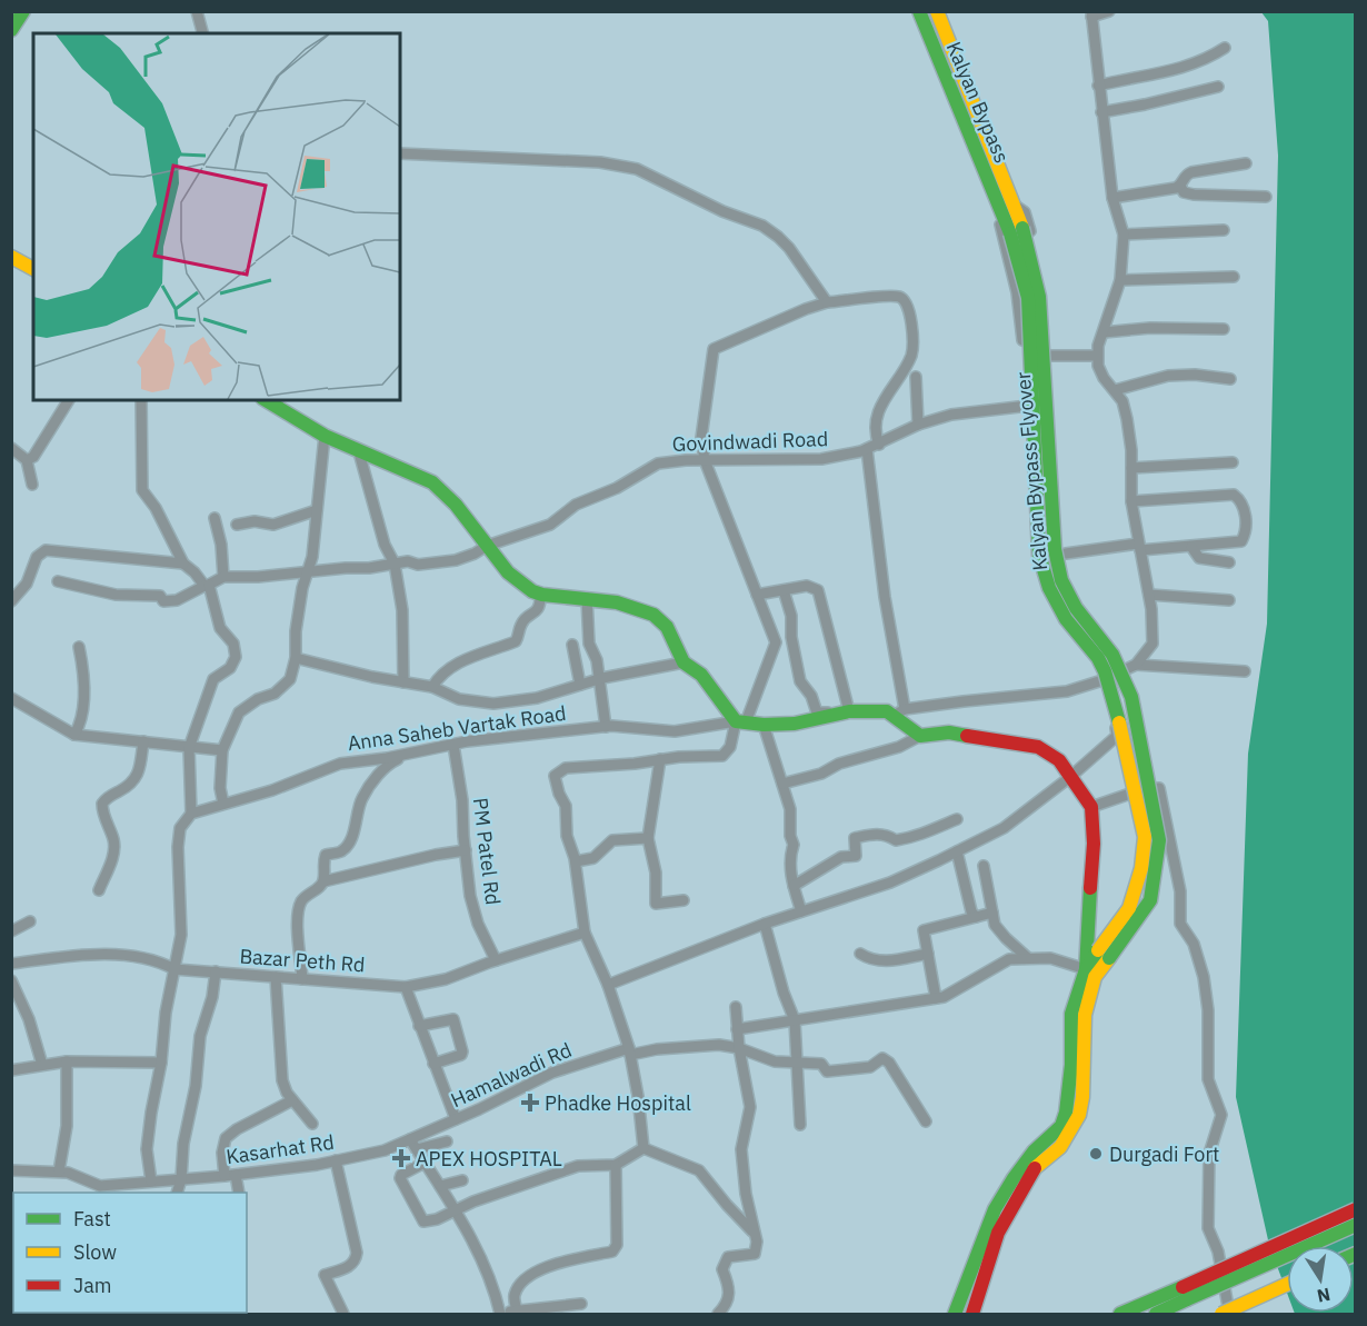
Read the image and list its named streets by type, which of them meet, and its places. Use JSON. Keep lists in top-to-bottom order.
{
  "streets": {
    "main road": ["Kalyan Bypass", "Kalyan Bypass Flyover"],
    "street": [
      "Govindwadi Road",
      "Anna Saheb Vartak Road",
      "PM Patel Rd",
      "Bazar Peth Rd",
      "Hamalwadi Rd",
      "Kasarhat Rd"
    ]
  },
  "crossings": [
    ["Kalyan Bypass", "Kalyan Bypass Flyover"],
    ["Anna Saheb Vartak Road", "PM Patel Rd"],
    ["PM Patel Rd", "Bazar Peth Rd"],
    ["Hamalwadi Rd", "Kasarhat Rd"]
  ],
  "places": {
    "health": ["Phadke Hospital", "APEX HOSPITAL"],
    "other": ["Durgadi Fort"]
  },
  "legend": ["Fast", "Slow", "Jam"],
  "north": "bottom"
}
